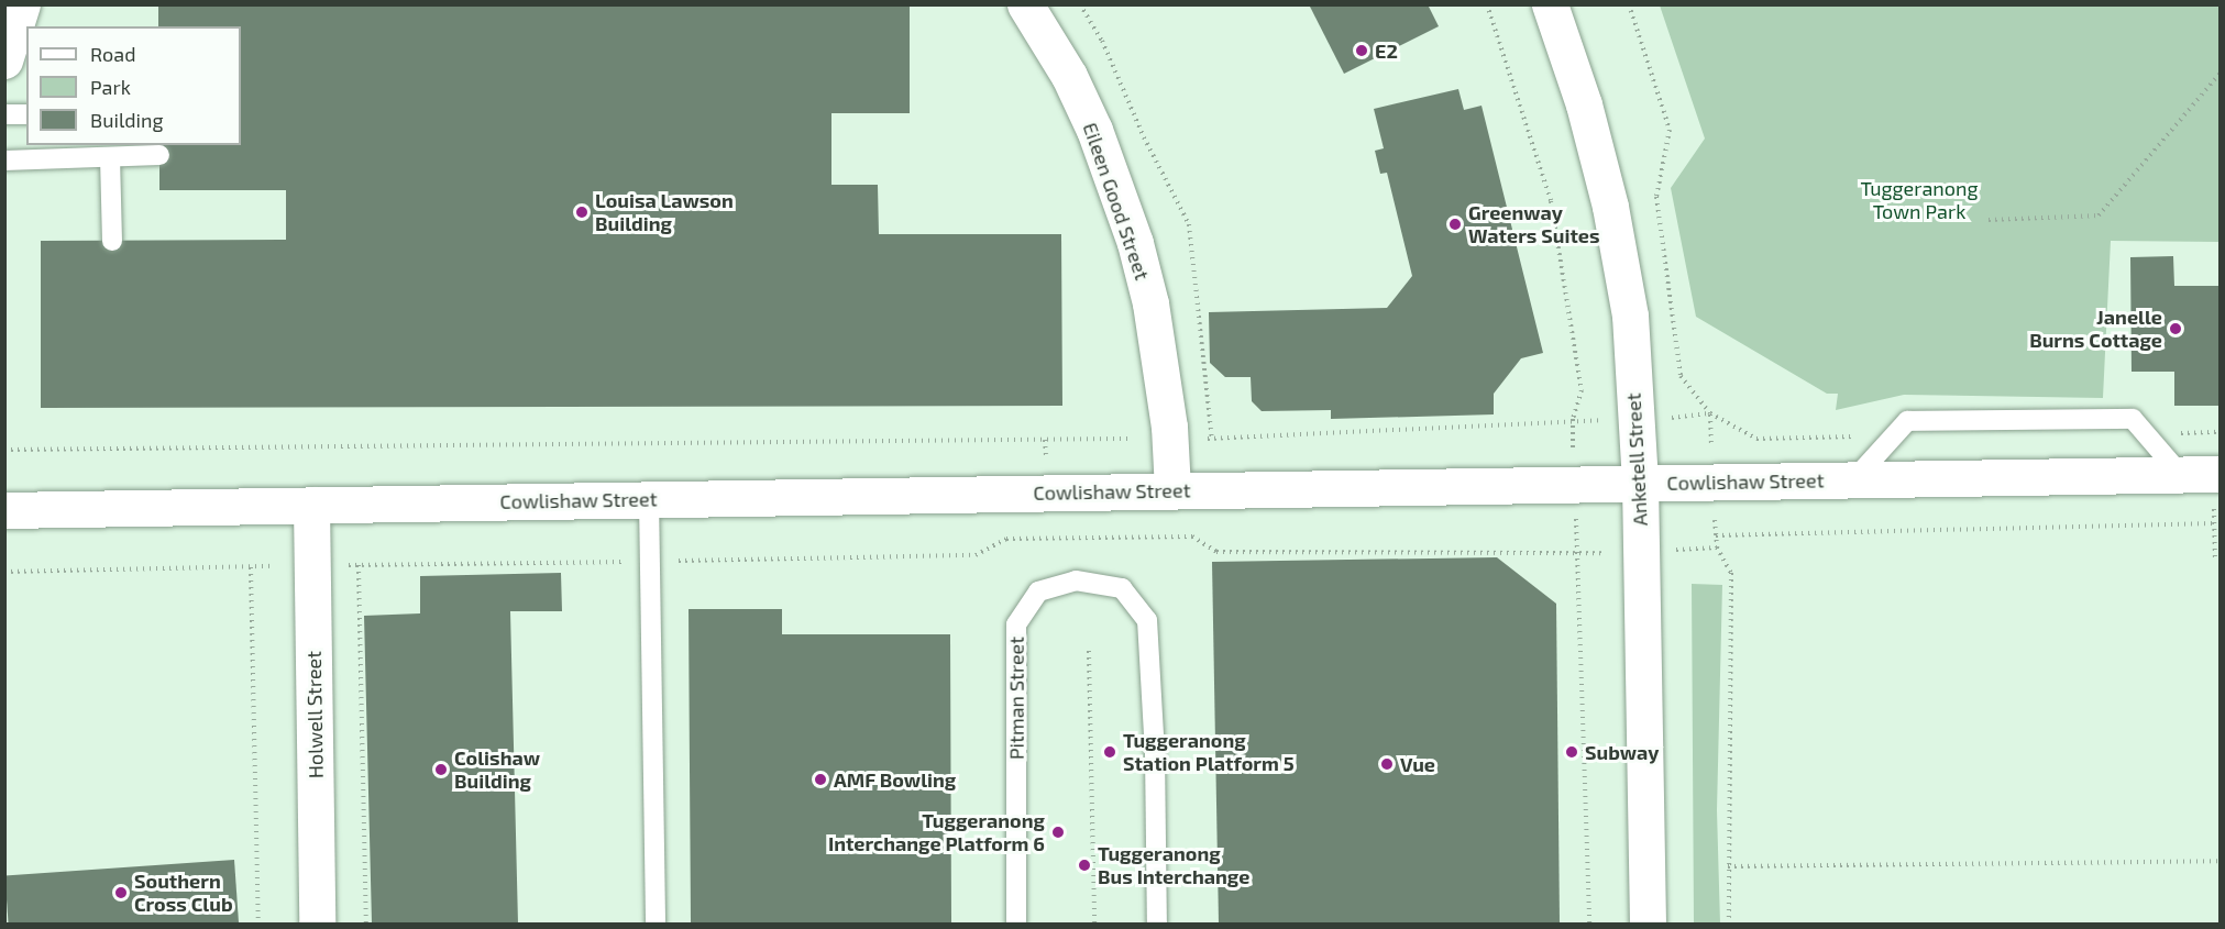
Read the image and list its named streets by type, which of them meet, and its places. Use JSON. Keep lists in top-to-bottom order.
{
  "streets": {
    "street": [
      "Eileen Good Street",
      "Anketell Street",
      "Cowlishaw Street",
      "Holwell Street"
    ],
    "lane": ["Pitman Street"]
  },
  "crossings": [
    ["Eileen Good Street", "Cowlishaw Street"],
    ["Anketell Street", "Cowlishaw Street"],
    ["Cowlishaw Street", "Holwell Street"]
  ],
  "parks": ["Tuggeranong Town Park"],
  "places": [
    "E2",
    "Louisa Lawson Building",
    "Greenway Waters Suites",
    "Janelle Burns Cottage",
    "Tuggeranong Station Platform 5",
    "Subway",
    "Vue",
    "Colishaw Building",
    "AMF Bowling",
    "Tuggeranong Interchange Platform 6",
    "Tuggeranong Bus Interchange",
    "Southern Cross Club"
  ],
  "legend": ["Road", "Park", "Building"]
}
